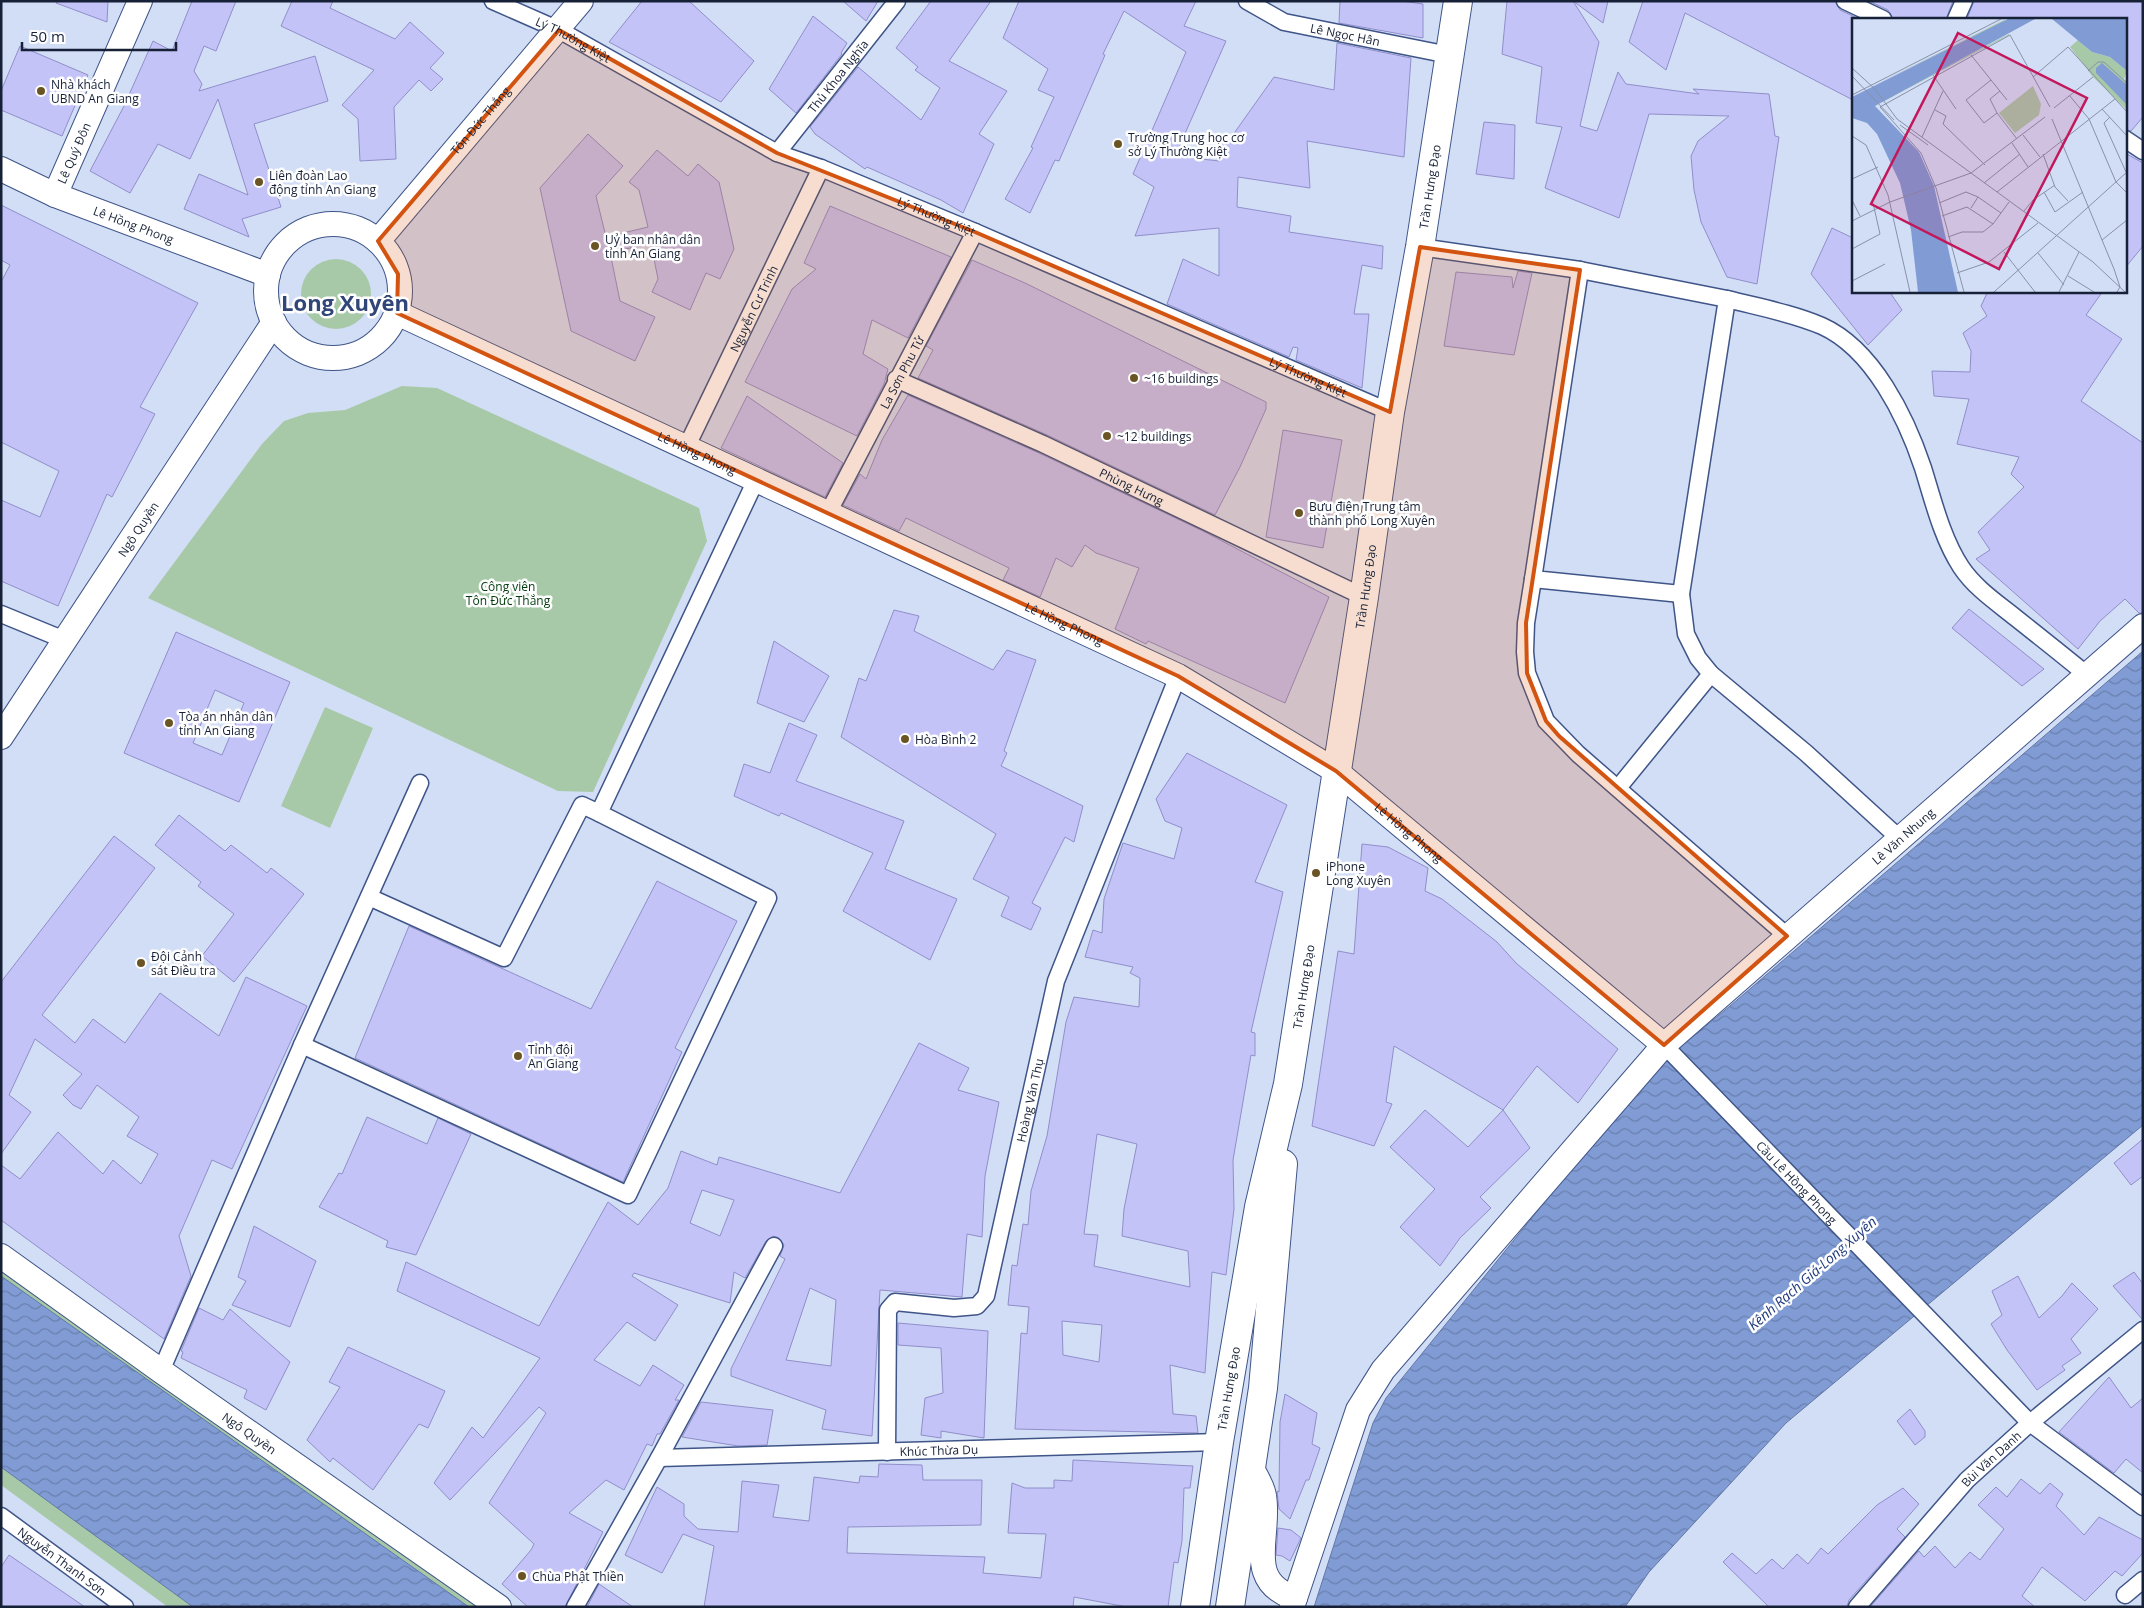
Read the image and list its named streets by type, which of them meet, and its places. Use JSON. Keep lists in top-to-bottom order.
{
  "streets": {
    "highway": ["Trần Hưng Đạo"],
    "street": [
      "Lê Ngọc Hân",
      "Lý Thường Kiệt",
      "Thủ Khoa Nghĩa",
      "Tôn Đức Thắng",
      "Lê Quý Đôn",
      "Lê Hồng Phong",
      "Nguyễn Cư Trinh",
      "La Sơn Phu Tử",
      "Phùng Hưng",
      "Ngô Quyền",
      "Lê Văn Nhung",
      "Hoàng Văn Thụ",
      "Cầu Lê Hồng Phong",
      "Khúc Thừa Dụ",
      "Bùi Văn Danh",
      "Nguyễn Thanh Sơn"
    ]
  },
  "crossings": [
    ["Lê Ngọc Hân", "Trần Hưng Đạo"],
    ["Lý Thường Kiệt", "Thủ Khoa Nghĩa"],
    ["Lý Thường Kiệt", "Tôn Đức Thắng"],
    ["Lý Thường Kiệt", "Trần Hưng Đạo"],
    ["Lý Thường Kiệt", "Nguyễn Cư Trinh"],
    ["Lý Thường Kiệt", "La Sơn Phu Tử"],
    ["Tôn Đức Thắng", "Lê Hồng Phong"],
    ["Tôn Đức Thắng", "Ngô Quyền"],
    ["Lê Quý Đôn", "Lê Hồng Phong"],
    ["Trần Hưng Đạo", "Lê Hồng Phong"],
    ["Trần Hưng Đạo", "Phùng Hưng"],
    ["Trần Hưng Đạo", "Khúc Thừa Dụ"],
    ["Lê Hồng Phong", "Nguyễn Cư Trinh"],
    ["Lê Hồng Phong", "La Sơn Phu Tử"],
    ["Lê Hồng Phong", "Ngô Quyền"],
    ["Lê Hồng Phong", "Lê Văn Nhung"],
    ["Lê Hồng Phong", "Hoàng Văn Thụ"],
    ["Lê Hồng Phong", "Cầu Lê Hồng Phong"],
    ["La Sơn Phu Tử", "Phùng Hưng"],
    ["Lê Văn Nhung", "Cầu Lê Hồng Phong"],
    ["Hoàng Văn Thụ", "Khúc Thừa Dụ"],
    ["Cầu Lê Hồng Phong", "Bùi Văn Danh"]
  ],
  "districts": ["Long Xuyên"],
  "water": ["Kênh Rạch Giá-Long Xuyên"],
  "parks": ["Công viên Tôn Đức Thắng"],
  "places": [
    "Nhà khách UBND An Giang",
    "Trường Trung học cơ sở Lý Thường Kiệt",
    "Liên đoàn Lao động tỉnh An Giang",
    "Uỷ ban nhân dân tỉnh An Giang",
    "~16 buildings",
    "~12 buildings",
    "Bưu điện Trung tâm thành phố Long Xuyên",
    "Tòa án nhân dân tỉnh An Giang",
    "Hòa Bình 2",
    "iPhone Long Xuyên",
    "Đội Cảnh sát Điều tra",
    "Tỉnh đội An Giang",
    "Chùa Phật Thiền"
  ],
  "scale_bar": "50 m"
}
